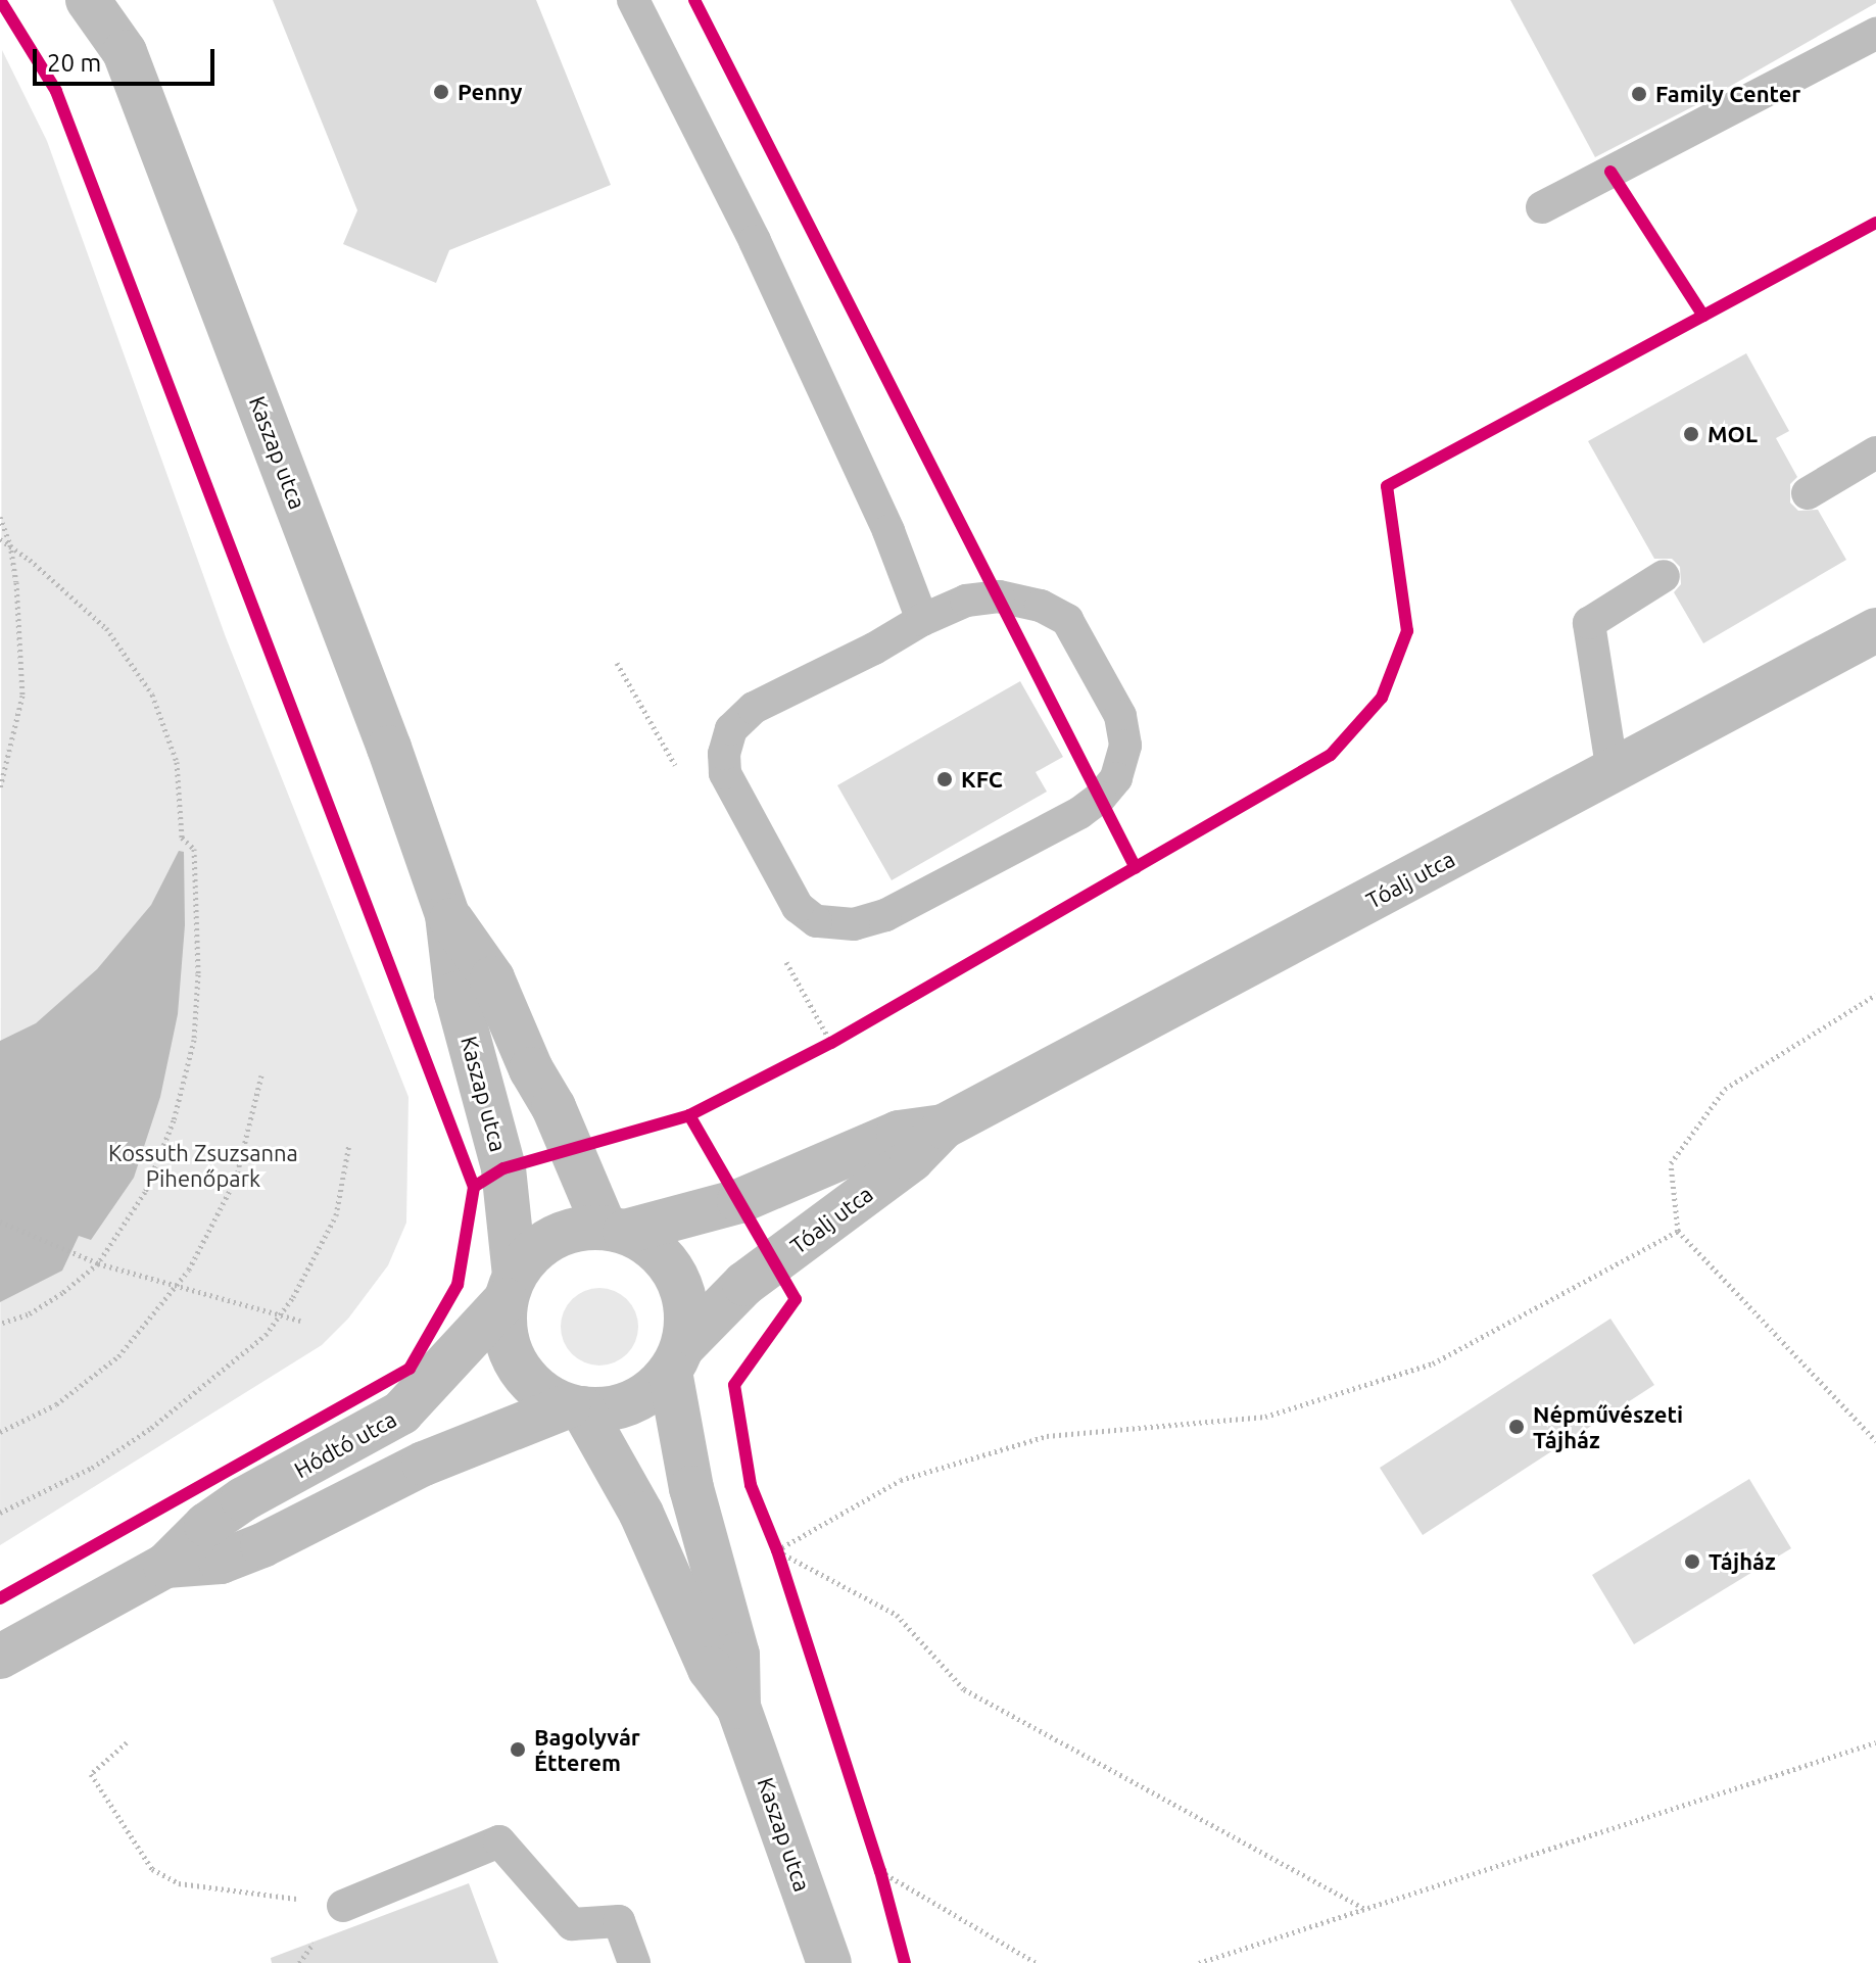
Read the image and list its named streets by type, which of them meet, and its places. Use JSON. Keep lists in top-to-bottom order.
{
  "streets": {
    "street": ["Kaszap utca", "Tóalj utca", "Hódtó utca"]
  },
  "crossings": [
    ["Kaszap utca", "Tóalj utca"],
    ["Kaszap utca", "Hódtó utca"],
    ["Tóalj utca", "Hódtó utca"]
  ],
  "parks": ["Kossuth Zsuzsanna Pihenőpark"],
  "places": [
    "Penny",
    "Family Center",
    "MOL",
    "KFC",
    "Népművészeti Tájház",
    "Tájház",
    "Bagolyvár Étterem"
  ],
  "scale_bar": "20 m"
}
